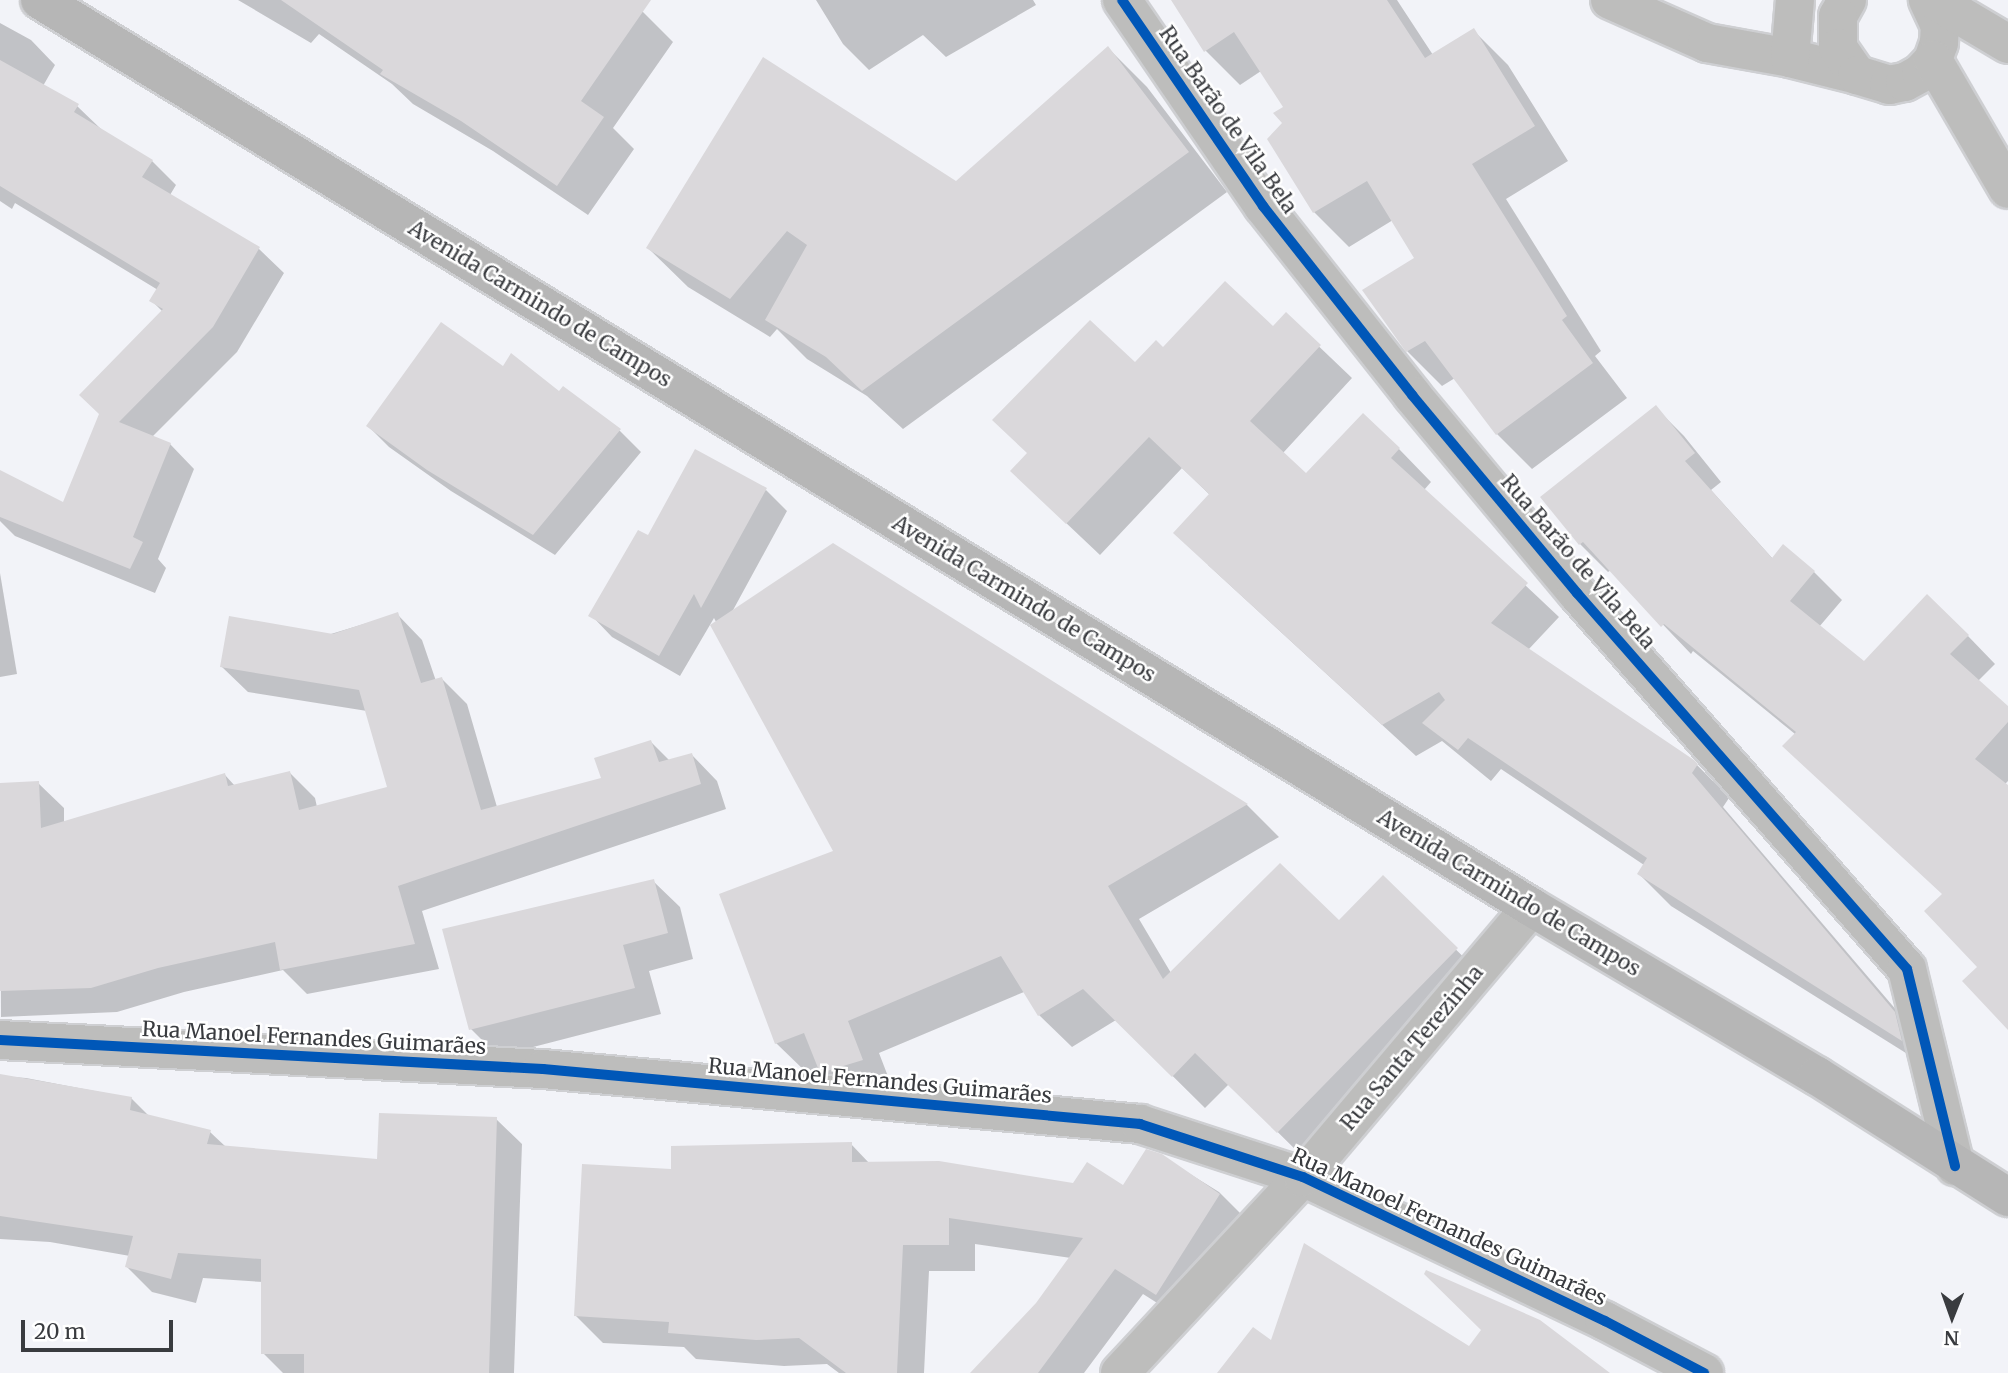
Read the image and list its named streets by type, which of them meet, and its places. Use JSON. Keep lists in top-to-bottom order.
{
  "streets": {
    "main road": ["Avenida Carmindo de Campos"],
    "street": ["Rua Barão de Vila Bela", "Rua Manoel Fernandes Guimarães", "Rua Santa Terezinha"]
  },
  "crossings": [
    ["Rua Barão de Vila Bela", "Avenida Carmindo de Campos"],
    ["Avenida Carmindo de Campos", "Rua Santa Terezinha"],
    ["Rua Manoel Fernandes Guimarães", "Rua Santa Terezinha"]
  ],
  "scale_bar": "20 m",
  "north": "bottom"
}
